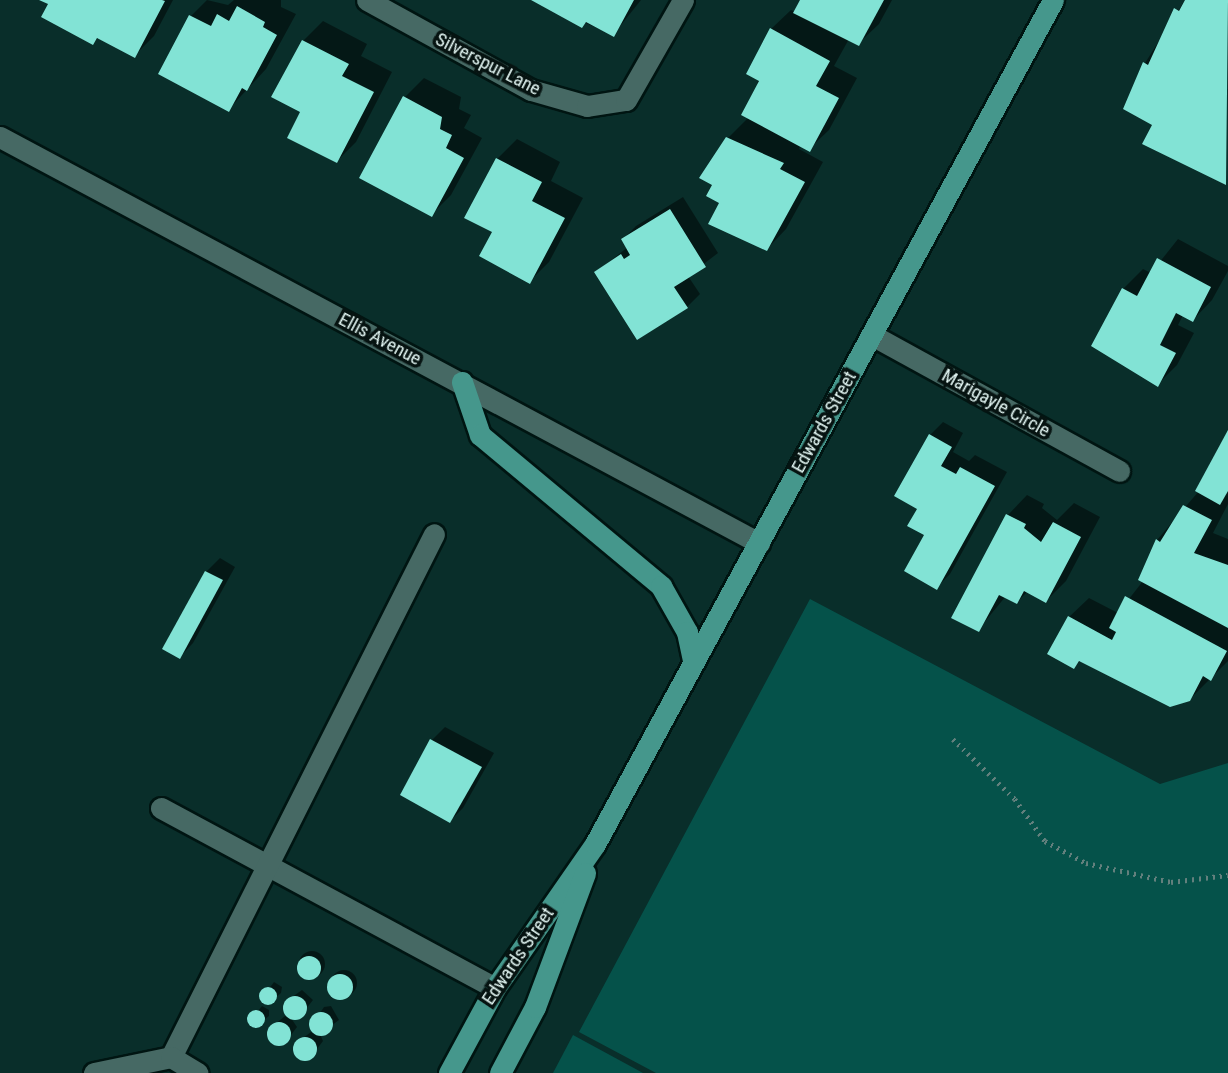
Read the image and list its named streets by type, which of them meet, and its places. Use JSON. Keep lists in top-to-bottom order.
{
  "streets": {
    "main road": ["Edwards Street"],
    "street": ["Silverspur Lane", "Ellis Avenue", "Marigayle Circle"]
  },
  "crossings": [
    ["Ellis Avenue", "Edwards Street"],
    ["Marigayle Circle", "Edwards Street"]
  ]
}
